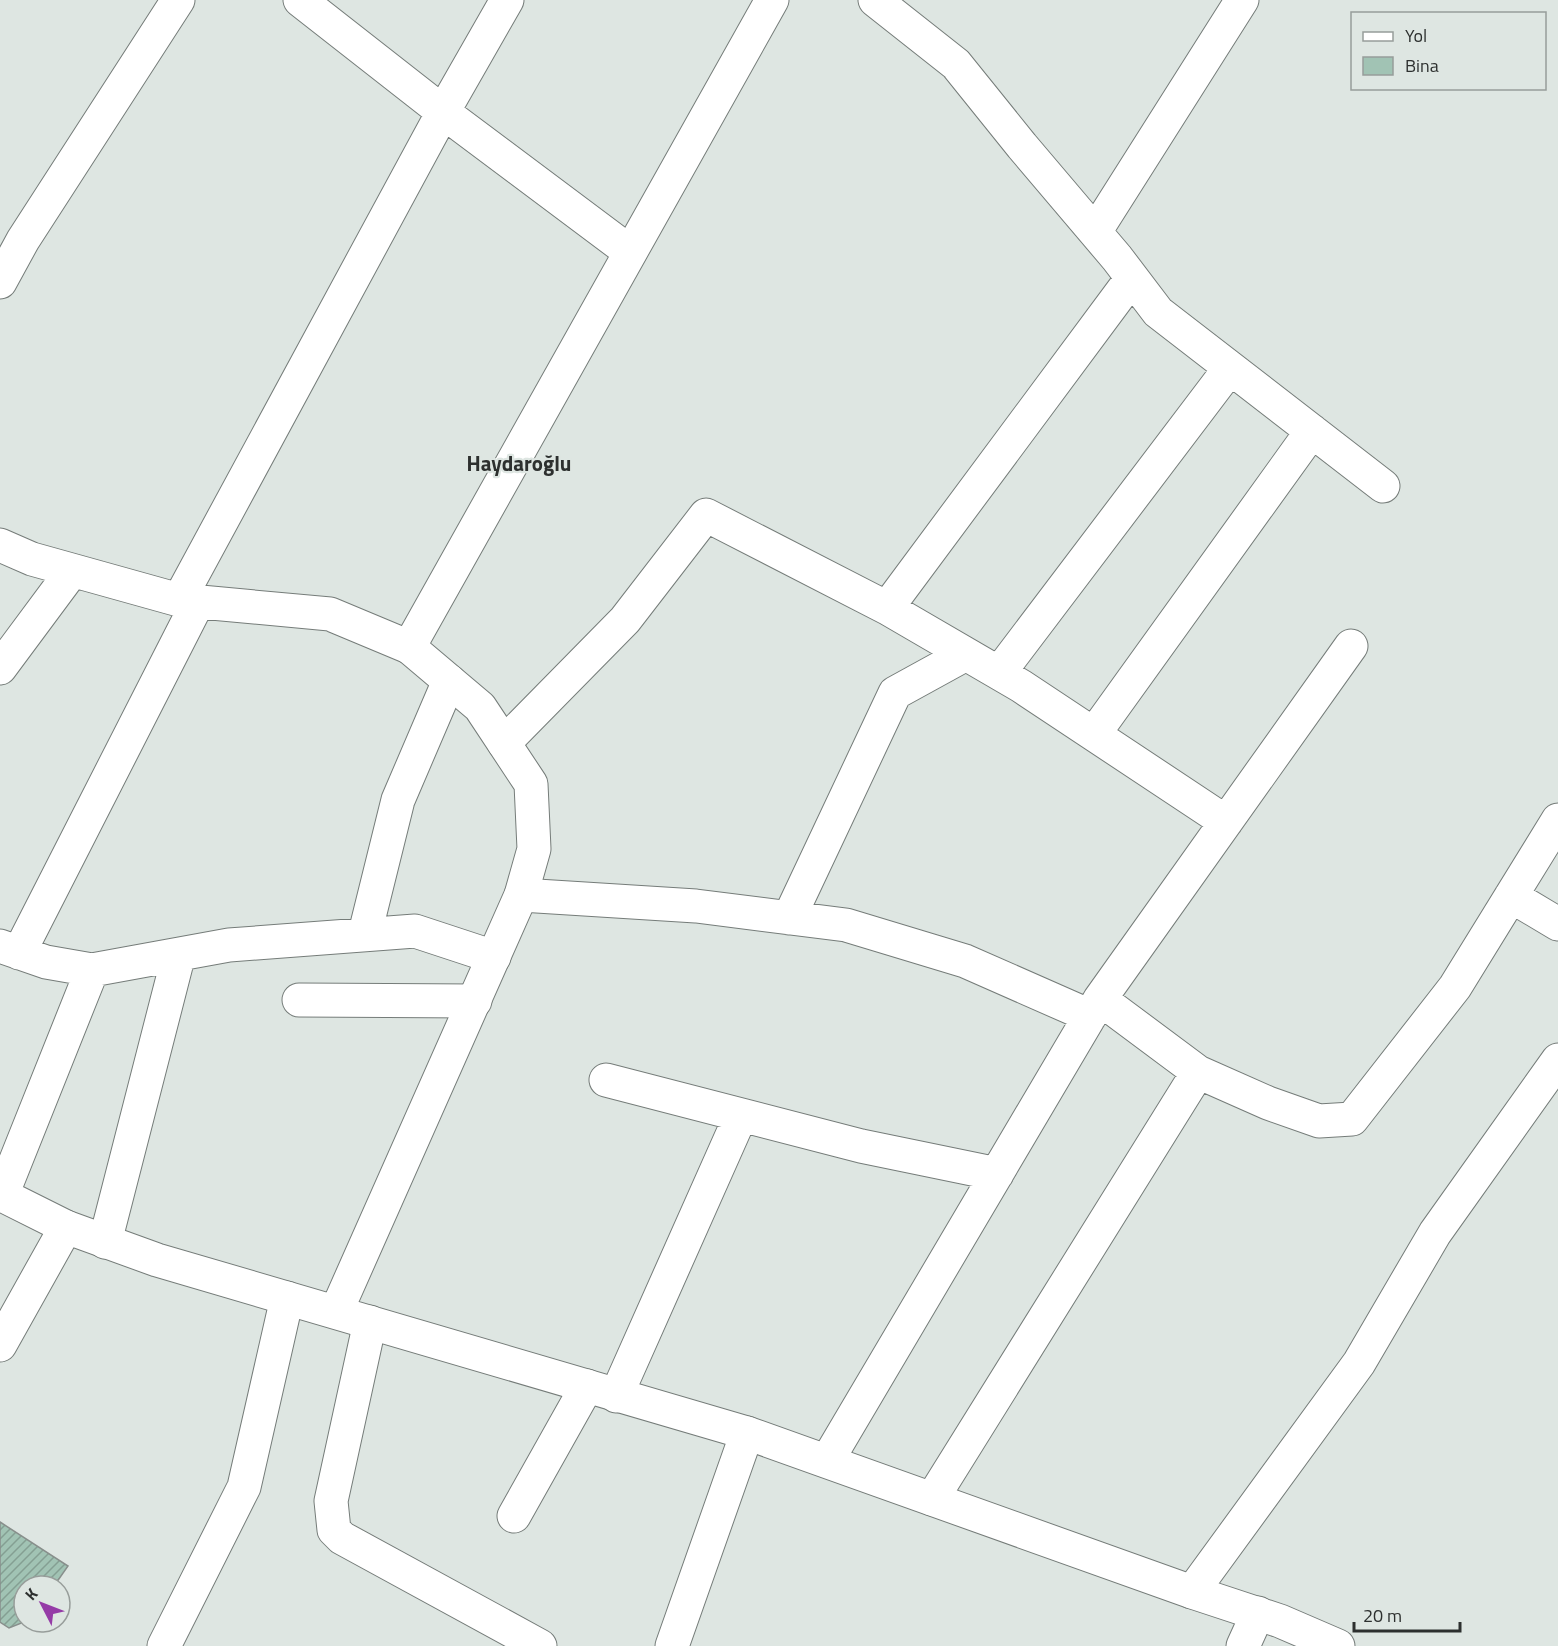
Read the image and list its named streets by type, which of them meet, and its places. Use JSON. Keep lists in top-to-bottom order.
{
  "districts": ["Haydaroğlu"],
  "legend": ["Yol", "Bina"],
  "scale_bar": "20 m",
  "north": "top left"
}
